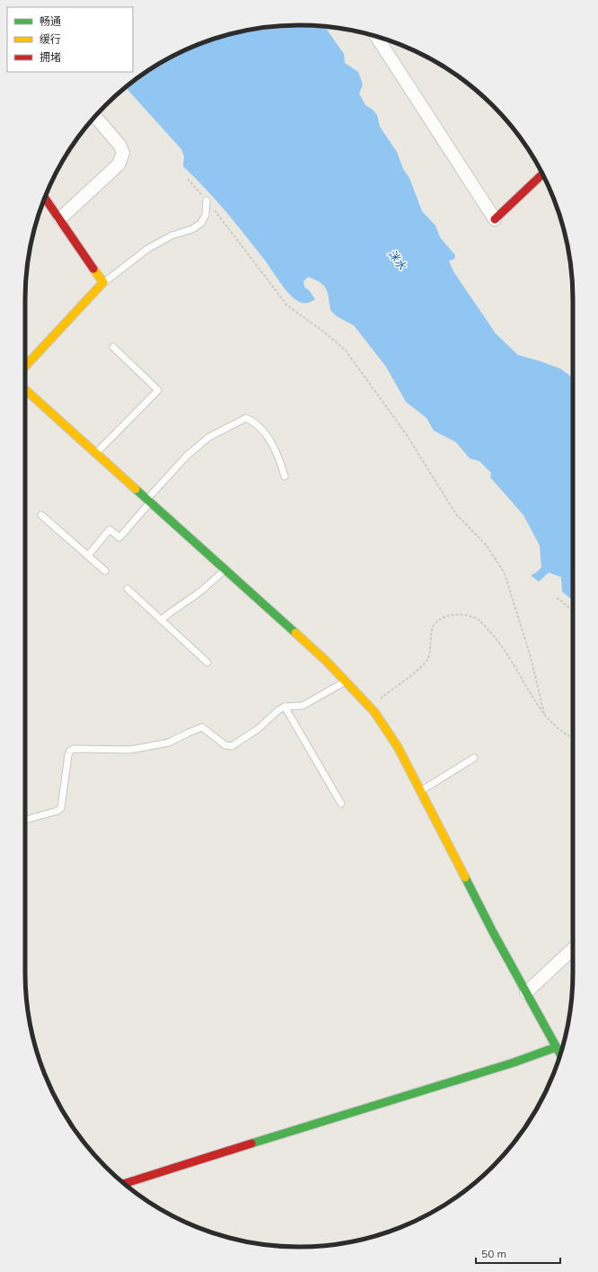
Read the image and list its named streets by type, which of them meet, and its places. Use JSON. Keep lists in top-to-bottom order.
{
  "water": ["洣水"],
  "legend": ["畅通", "缓行", "拥堵"],
  "scale_bar": "50 m"
}
